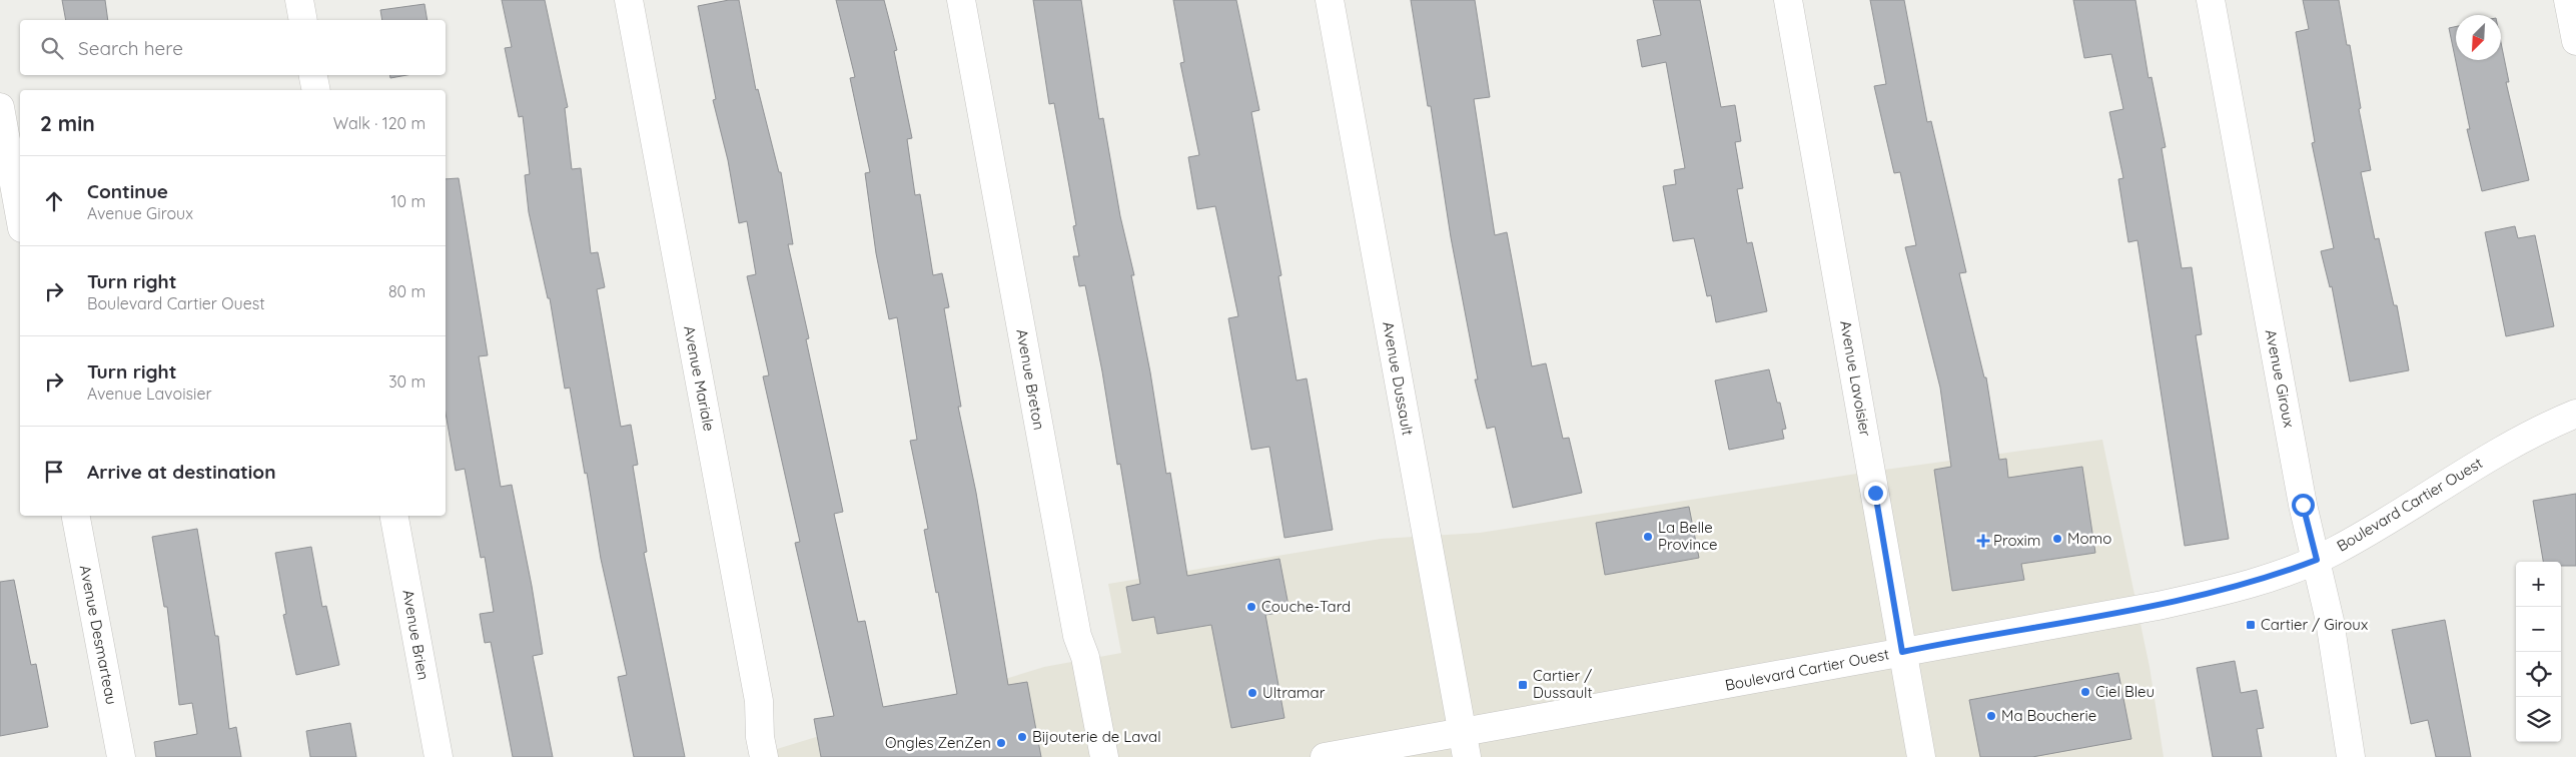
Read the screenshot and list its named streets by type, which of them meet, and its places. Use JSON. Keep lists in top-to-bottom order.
{
  "streets": {
    "street": [
      "Avenue Mariale",
      "Avenue Dussault",
      "Avenue Lavoisier",
      "Avenue Giroux",
      "Avenue Breton",
      "Boulevard Cartier Ouest",
      "Avenue Desmarteau",
      "Avenue Brien"
    ]
  },
  "crossings": [
    ["Avenue Dussault", "Boulevard Cartier Ouest"],
    ["Avenue Lavoisier", "Boulevard Cartier Ouest"],
    ["Avenue Giroux", "Boulevard Cartier Ouest"]
  ],
  "places": {
    "other": [
      "La Belle Province",
      "Momo",
      "Couche-Tard",
      "Ciel Bleu",
      "Ultramar",
      "Ma Boucherie",
      "Bijouterie de Laval",
      "Ongles ZenZen"
    ],
    "health": ["Proxim"],
    "transit": ["Cartier / Giroux", "Cartier / Dussault"]
  },
  "north": "bottom left",
  "page": {
    "search": "Search here",
    "heading": ["2 min", "Walk · 120 m"],
    "list": [
      ["Continue", "Avenue Giroux", "10 m"],
      ["Turn right", "Boulevard Cartier Ouest", "80 m"],
      ["Turn right", "Avenue Lavoisier", "30 m"],
      "Arrive at destination"
    ],
    "map_buttons": ["+", "−"]
  }
}
